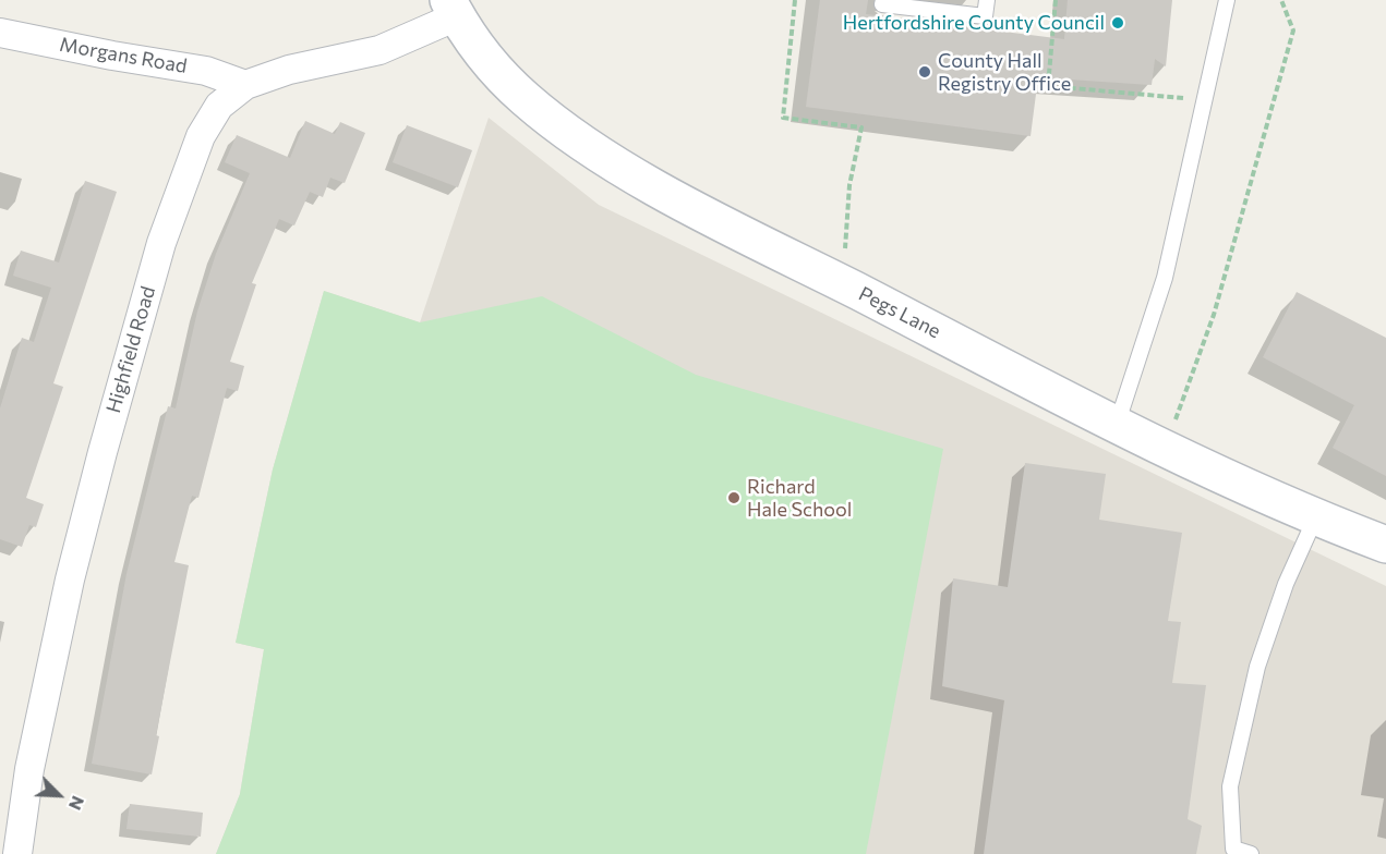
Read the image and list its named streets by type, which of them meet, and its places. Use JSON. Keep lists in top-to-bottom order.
{
  "streets": {
    "main road": ["Pegs Lane"],
    "street": ["Morgans Road", "Highfield Road"]
  },
  "crossings": [
    ["Morgans Road", "Highfield Road"],
    ["Pegs Lane", "Highfield Road"]
  ],
  "places": ["Hertfordshire County Council", "County Hall Registry Office", "Richard Hale School"],
  "north": "bottom right"
}
